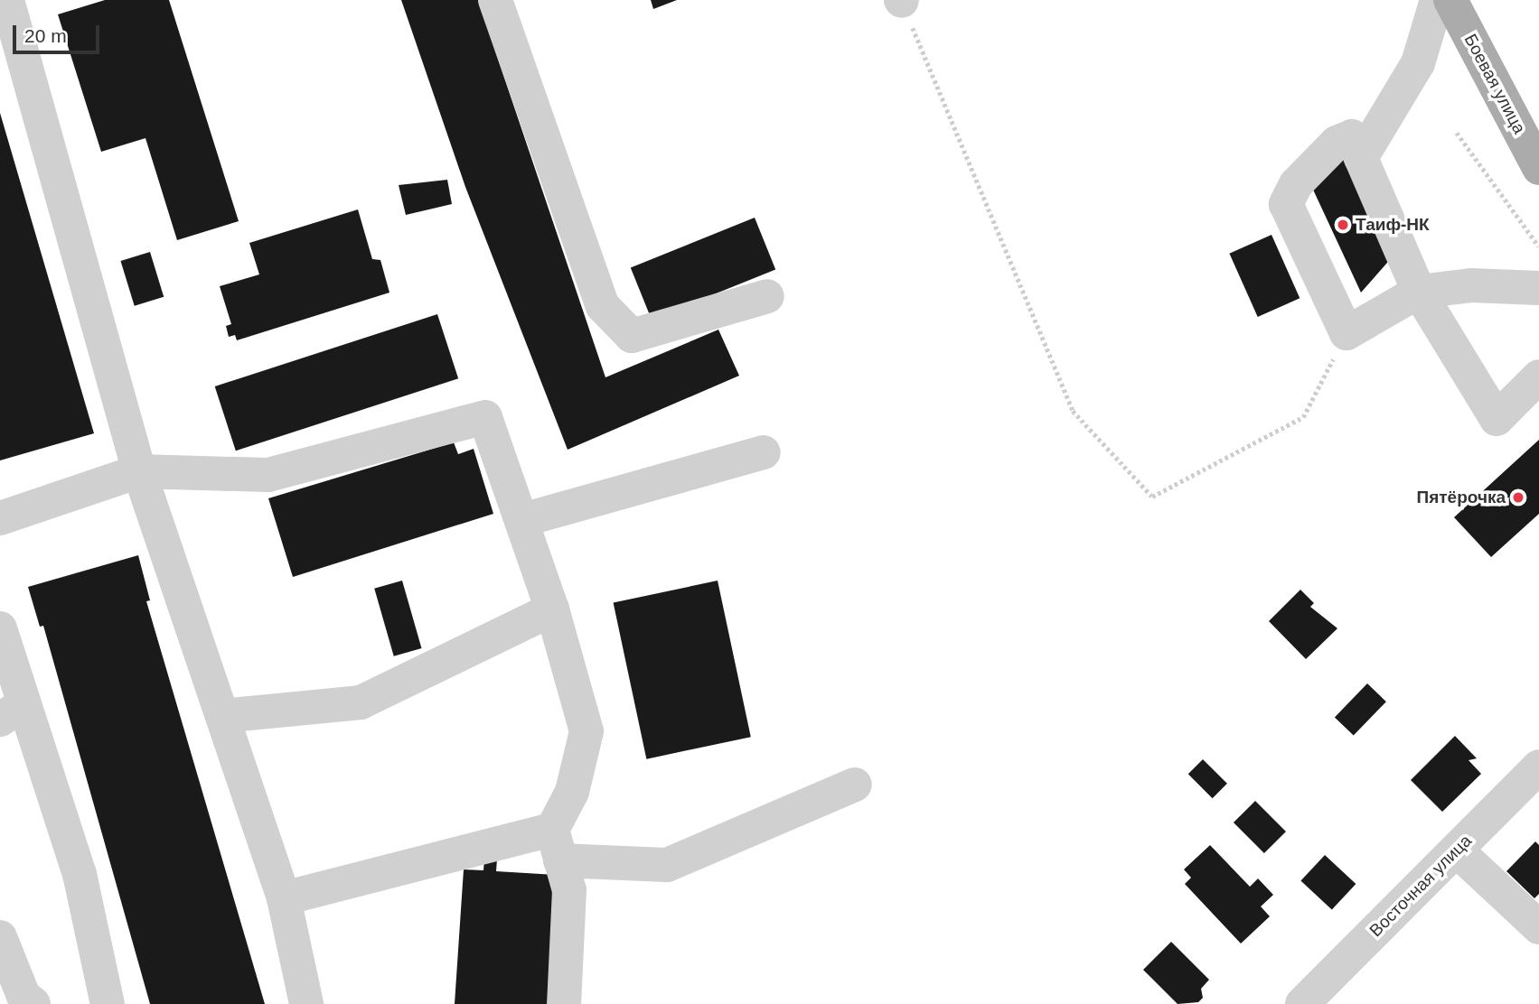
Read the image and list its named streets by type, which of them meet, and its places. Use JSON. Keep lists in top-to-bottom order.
{
  "streets": {
    "main road": ["Боевая улица"],
    "street": ["Восточная улица"]
  },
  "places": ["Таиф-НК", "Пятёрочка"],
  "scale_bar": "20 m"
}
